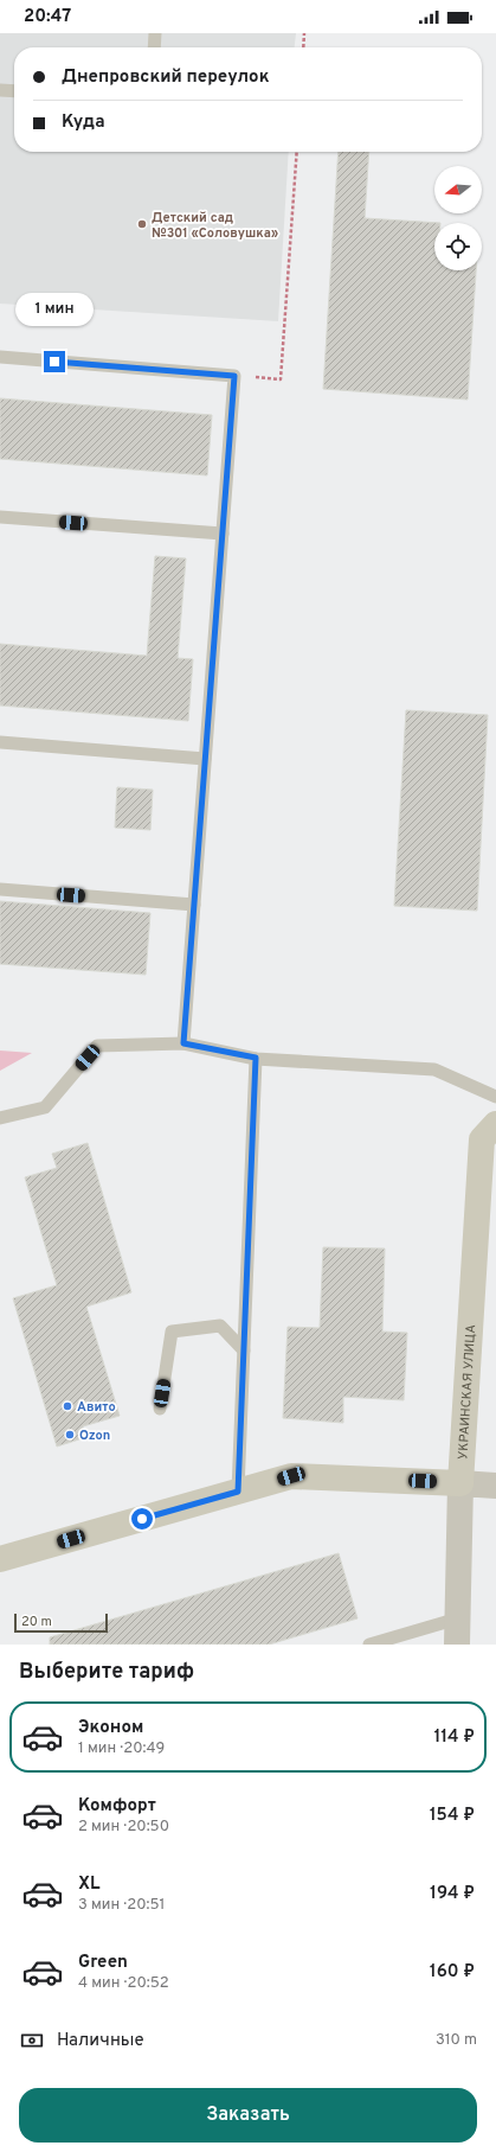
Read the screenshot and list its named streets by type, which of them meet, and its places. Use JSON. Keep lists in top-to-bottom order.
{
  "streets": {
    "street": ["УКРАИНСКАЯ УЛИЦА"]
  },
  "places": ["Детский сад №301 «Соловушка»", "Авито", "Ozon"],
  "scale_bar": "20 m",
  "north": "left",
  "page": {
    "status": "20:47",
    "banner": ["Днепровский переулок", "Куда"],
    "bubble": "1 мин",
    "scale": "20 m",
    "heading": "Выберите тариф",
    "list": [
      {
        "name": "Эконом",
        "note": "1 мин · 20:49",
        "value": "114 ₽"
      },
      {
        "name": "Комфорт",
        "note": "2 мин · 20:50",
        "value": "154 ₽"
      },
      {
        "name": "XL",
        "note": "3 мин · 20:51",
        "value": "194 ₽"
      },
      {
        "name": "Green",
        "note": "4 мин · 20:52",
        "value": "160 ₽"
      }
    ],
    "pay": ["Наличные", "310 m"],
    "buttons": "Заказать"
  }
}
